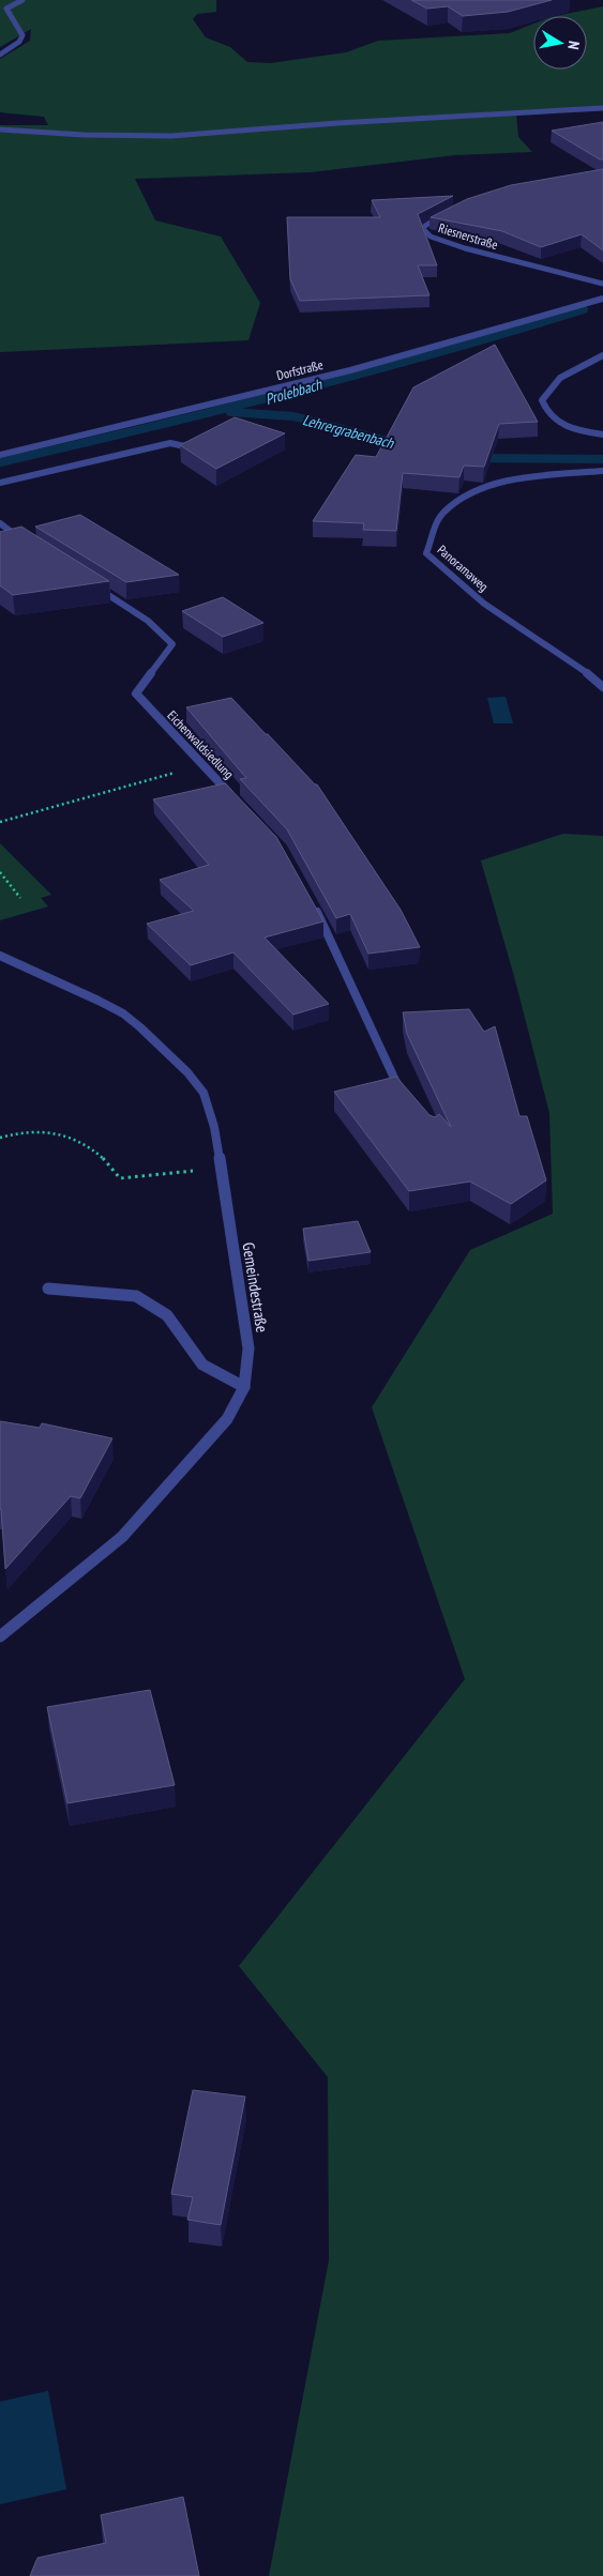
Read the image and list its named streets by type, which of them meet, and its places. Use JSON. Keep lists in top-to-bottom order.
{
  "streets": {
    "street": [
      "Riesnerstraße",
      "Dorfstraße",
      "Panoramaweg",
      "Eichenwaldsiedlung",
      "Gemeindestraße"
    ]
  },
  "water": ["Prolebbach", "Lehrergrabenbach"],
  "north": "right"
}
